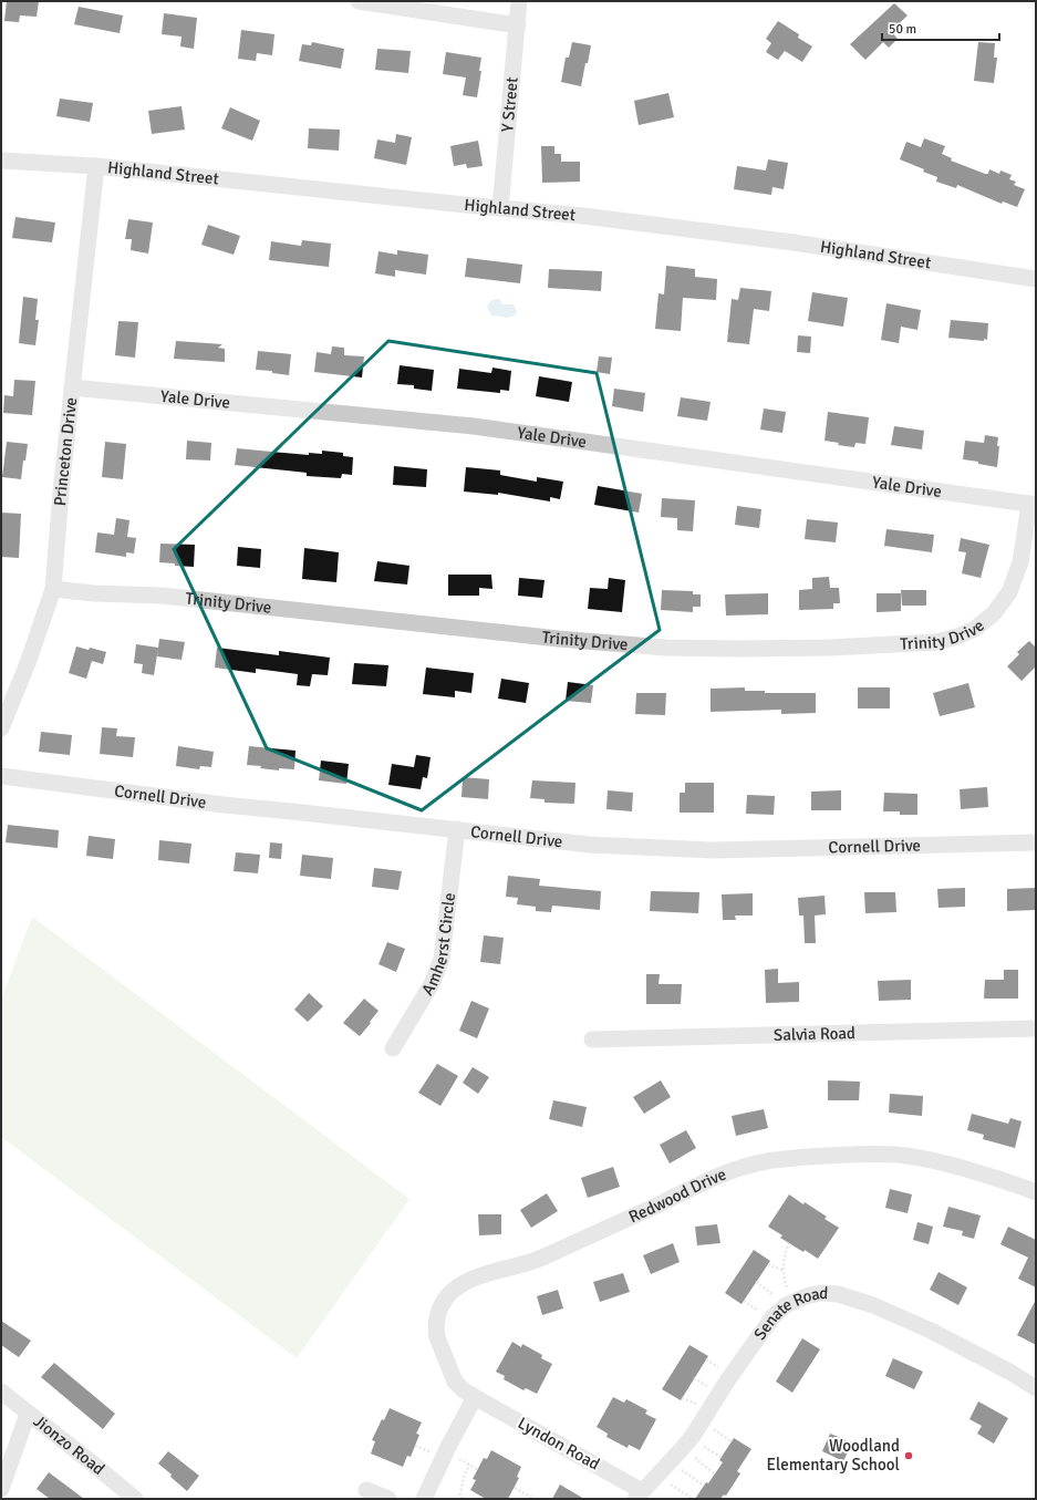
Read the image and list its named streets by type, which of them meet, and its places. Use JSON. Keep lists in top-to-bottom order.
{
  "streets": {
    "street": [
      "Y Street",
      "Highland Street",
      "Yale Drive",
      "Princeton Drive",
      "Trinity Drive",
      "Cornell Drive",
      "Amherst Circle",
      "Salvia Road",
      "Redwood Drive",
      "Senate Road",
      "Lyndon Road",
      "Jionzo Road"
    ]
  },
  "crossings": [
    ["Y Street", "Highland Street"],
    ["Highland Street", "Princeton Drive"],
    ["Yale Drive", "Princeton Drive"],
    ["Yale Drive", "Trinity Drive"],
    ["Princeton Drive", "Trinity Drive"],
    ["Cornell Drive", "Amherst Circle"],
    ["Redwood Drive", "Lyndon Road"],
    ["Senate Road", "Lyndon Road"]
  ],
  "places": ["Woodland Elementary School"],
  "scale_bar": "50 m"
}
